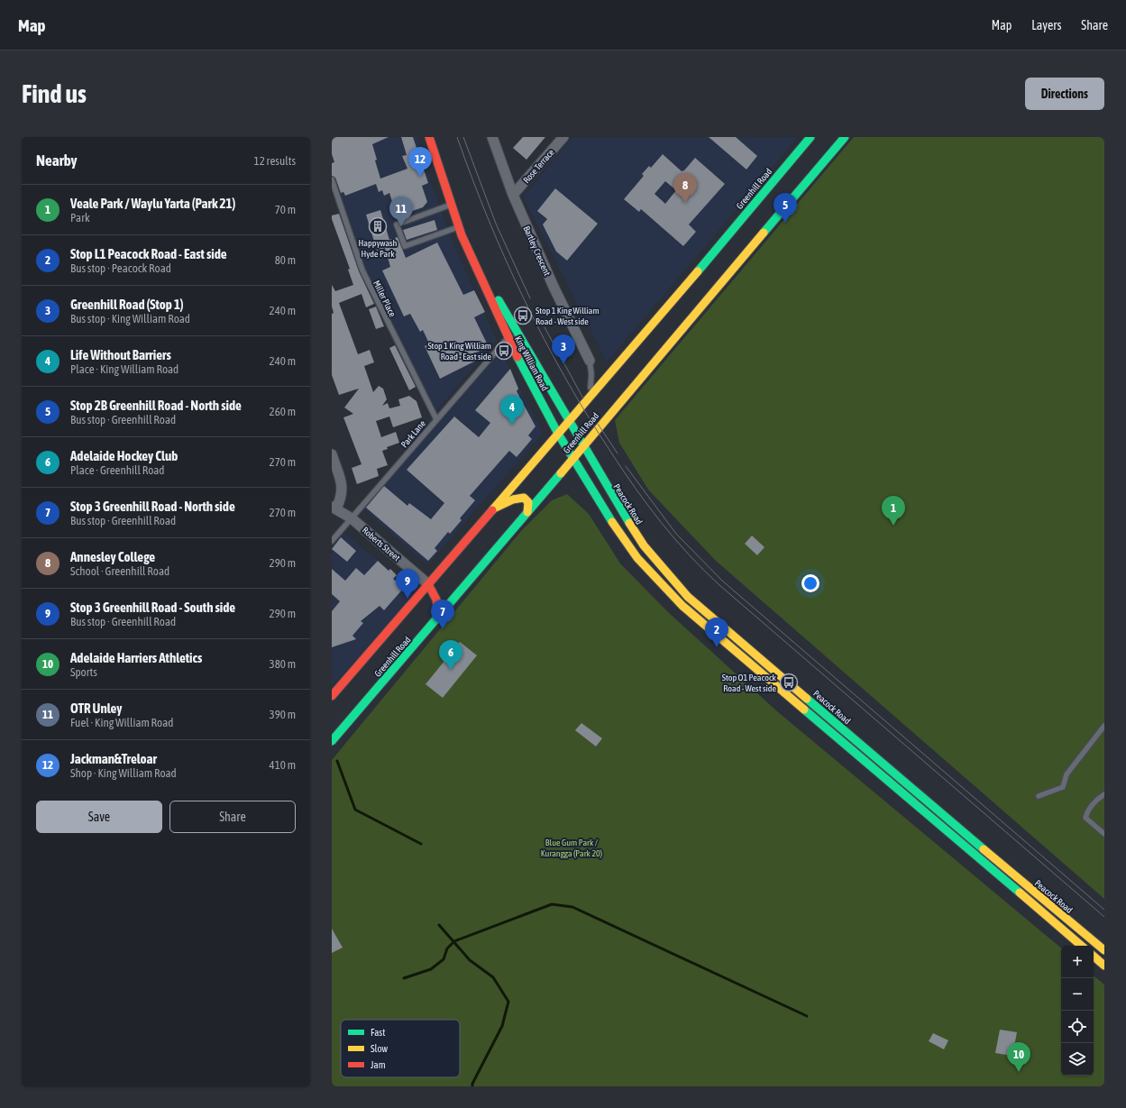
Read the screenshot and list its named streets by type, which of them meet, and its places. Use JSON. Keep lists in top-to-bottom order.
{
  "streets": {
    "main road": ["Greenhill Road", "King William Road", "Peacock Road"],
    "street": ["Rose Terrace", "Bartley Crescent", "Roberts Street"],
    "lane": ["Miller Place", "Park Lane"]
  },
  "crossings": [
    ["Rose Terrace", "Bartley Crescent"],
    ["Greenhill Road", "King William Road"],
    ["Greenhill Road", "Peacock Road"],
    ["Greenhill Road", "Roberts Street"],
    ["Miller Place", "Park Lane"],
    ["King William Road", "Park Lane"],
    ["King William Road", "Peacock Road"],
    ["Park Lane", "Roberts Street"]
  ],
  "parks": ["Blue Gum Park / Kurangga (Park 20)"],
  "places": {
    "building": ["Happywash Hyde Park"],
    "bus stop": ["Stop 1 King William Road - West side", "Stop 1 King William Road - East side", "Stop O1 Peacock Road - West side"]
  },
  "legend": ["Fast", "Slow", "Jam"],
  "page": {
    "header": "Map",
    "nav": ["Map", "Layers", "Share"],
    "buttons": [
      "Directions",
      ["Save", "Share"]
    ],
    "title": "Find us",
    "heading": ["Nearby", "12 results"],
    "pins": [
      "12",
      "8",
      "5",
      "11",
      "3",
      "4",
      "1",
      "9",
      "7",
      "2",
      "6",
      "10"
    ],
    "list": [
      {
        "mark": "1",
        "name": "Veale Park / Waylu Yarta (Park 21)",
        "note": "Park",
        "value": "70 m"
      },
      {
        "mark": "2",
        "name": "Stop L1 Peacock Road - East side",
        "note": "Bus stop · Peacock Road",
        "value": "80 m"
      },
      {
        "mark": "3",
        "name": "Greenhill Road (Stop 1)",
        "note": "Bus stop · King William Road",
        "value": "240 m"
      },
      {
        "mark": "4",
        "name": "Life Without Barriers",
        "note": "Place · King William Road",
        "value": "240 m"
      },
      {
        "mark": "5",
        "name": "Stop 2B Greenhill Road - North side",
        "note": "Bus stop · Greenhill Road",
        "value": "260 m"
      },
      {
        "mark": "6",
        "name": "Adelaide Hockey Club",
        "note": "Place · Greenhill Road",
        "value": "270 m"
      },
      {
        "mark": "7",
        "name": "Stop 3 Greenhill Road - North side",
        "note": "Bus stop · Greenhill Road",
        "value": "270 m"
      },
      {
        "mark": "8",
        "name": "Annesley College",
        "note": "School · Greenhill Road",
        "value": "290 m"
      },
      {
        "mark": "9",
        "name": "Stop 3 Greenhill Road - South side",
        "note": "Bus stop · Greenhill Road",
        "value": "290 m"
      },
      {
        "mark": "10",
        "name": "Adelaide Harriers Athletics",
        "note": "Sports",
        "value": "380 m"
      },
      {
        "mark": "11",
        "name": "OTR Unley",
        "note": "Fuel · King William Road",
        "value": "390 m"
      },
      {
        "mark": "12",
        "name": "Jackman&Treloar",
        "note": "Shop · King William Road",
        "value": "410 m"
      }
    ],
    "map_buttons": ["+", "−"]
  }
}
